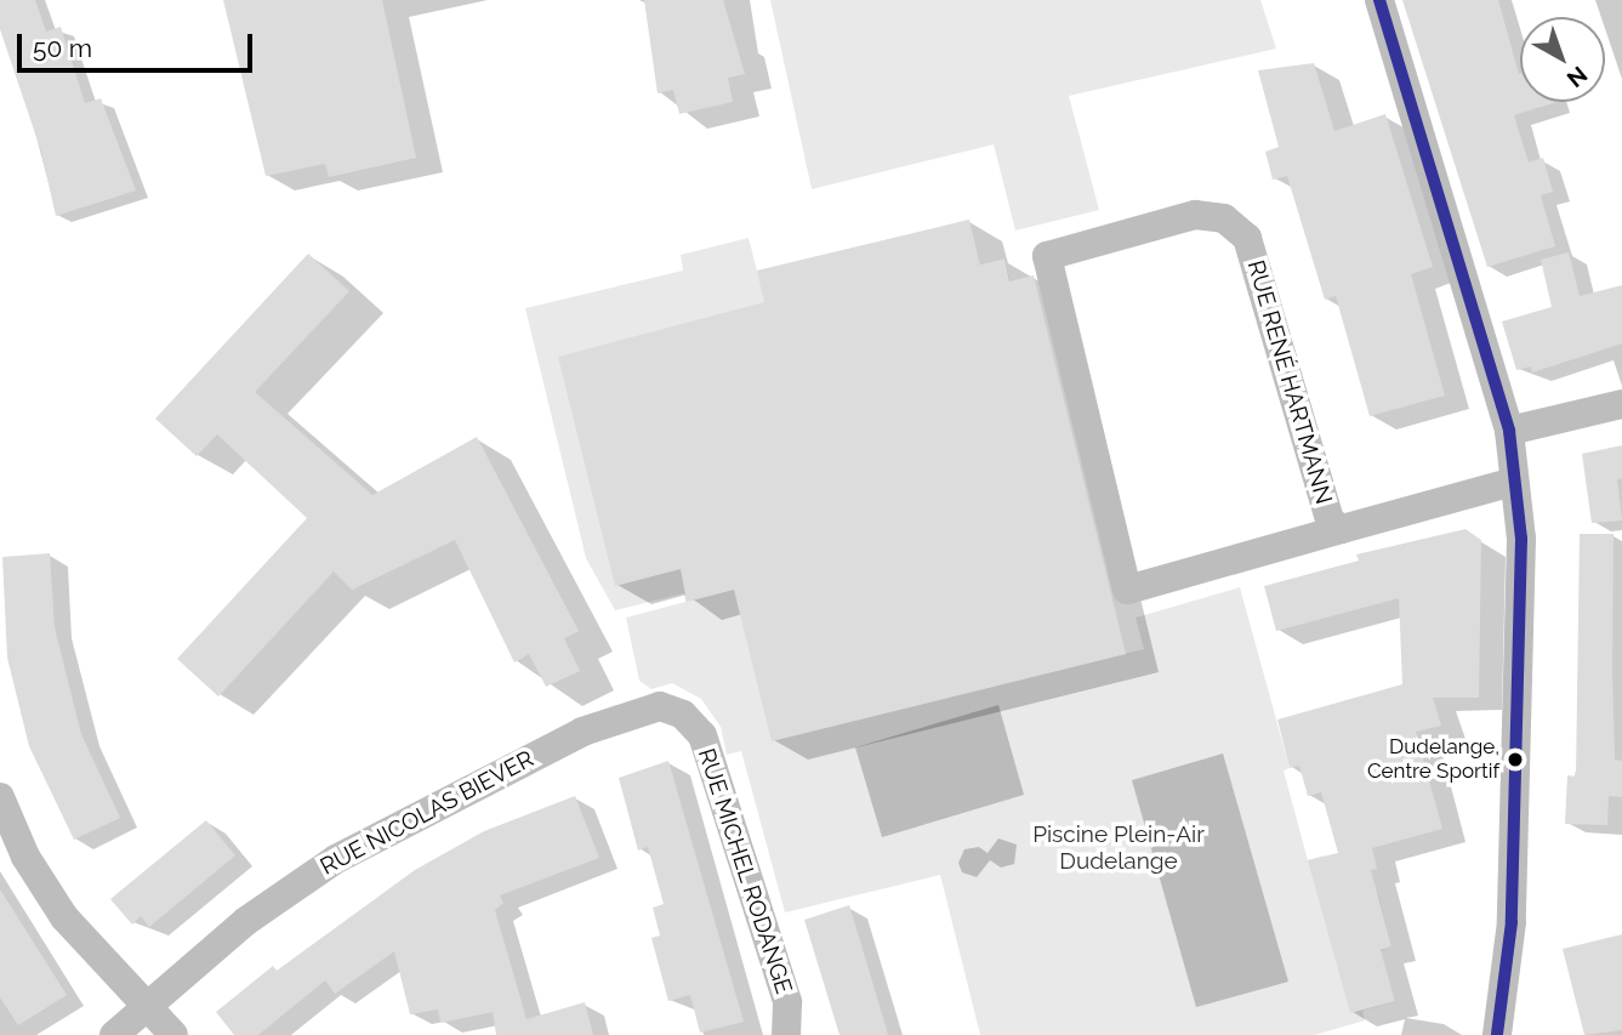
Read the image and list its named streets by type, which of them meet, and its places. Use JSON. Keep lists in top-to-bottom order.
{
  "streets": {
    "street": ["RUE RENÉ HARTMANN", "RUE NICOLAS BIEVER", "RUE MICHEL RODANGE"]
  },
  "crossings": [
    ["RUE NICOLAS BIEVER", "RUE MICHEL RODANGE"]
  ],
  "parks": ["Piscine Plein-Air Dudelange"],
  "places": ["Dudelange, Centre Sportif"],
  "scale_bar": "50 m",
  "north": "bottom right"
}
